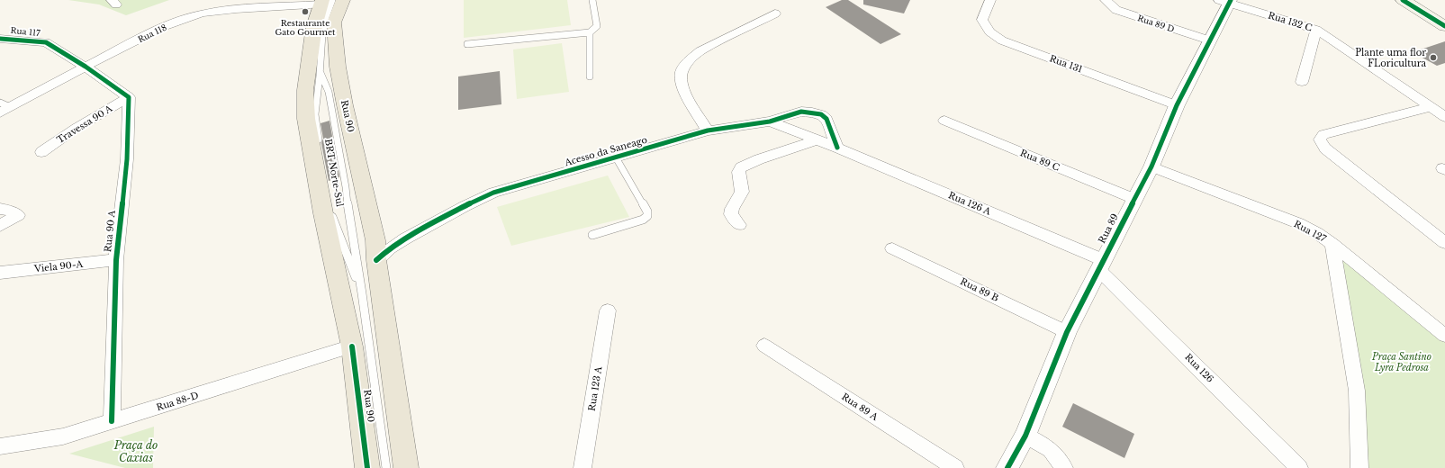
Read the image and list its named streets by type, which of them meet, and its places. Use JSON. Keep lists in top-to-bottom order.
{
  "streets": {
    "main road": ["Rua 90"],
    "street": [
      "Rua 132 C",
      "Rua 89 D",
      "Rua 117",
      "Rua 118",
      "Rua 131",
      "Travessa 90 A",
      "Acesso da Saneago",
      "Rua 89 C",
      "Rua 126 A",
      "Rua 89",
      "Rua 90 A",
      "Rua 127",
      "Viela 90-A",
      "Rua 89 B",
      "Rua 126",
      "Rua 123 A",
      "Rua 88-D",
      "Rua 89 A"
    ],
    "lane": ["BRT Norte-Sul"]
  },
  "crossings": [
    ["Rua 132 C", "Rua 89"],
    ["Rua 89 D", "Rua 89"],
    ["Rua 117", "Rua 118"],
    ["Rua 118", "Rua 90"],
    ["Rua 118", "BRT Norte-Sul"],
    ["Rua 131", "Rua 89"],
    ["Rua 90", "Acesso da Saneago"],
    ["Rua 90", "BRT Norte-Sul"],
    ["Rua 90", "Rua 88-D"],
    ["Travessa 90 A", "Rua 90 A"],
    ["Acesso da Saneago", "Rua 126 A"],
    ["Rua 89 C", "Rua 89"],
    ["Rua 126 A", "Rua 89"],
    ["Rua 126 A", "Rua 126"],
    ["Rua 89", "Rua 127"],
    ["Rua 89", "Rua 89 B"],
    ["Rua 89", "Rua 126"],
    ["Rua 90 A", "Viela 90-A"],
    ["Rua 90 A", "Rua 88-D"]
  ],
  "parks": ["Praça Santino Lyra Pedrosa", "Praça do Caxias"],
  "places": ["Restaurante Gato Gourmet", "Plante uma flor FLoricultura"]
}
